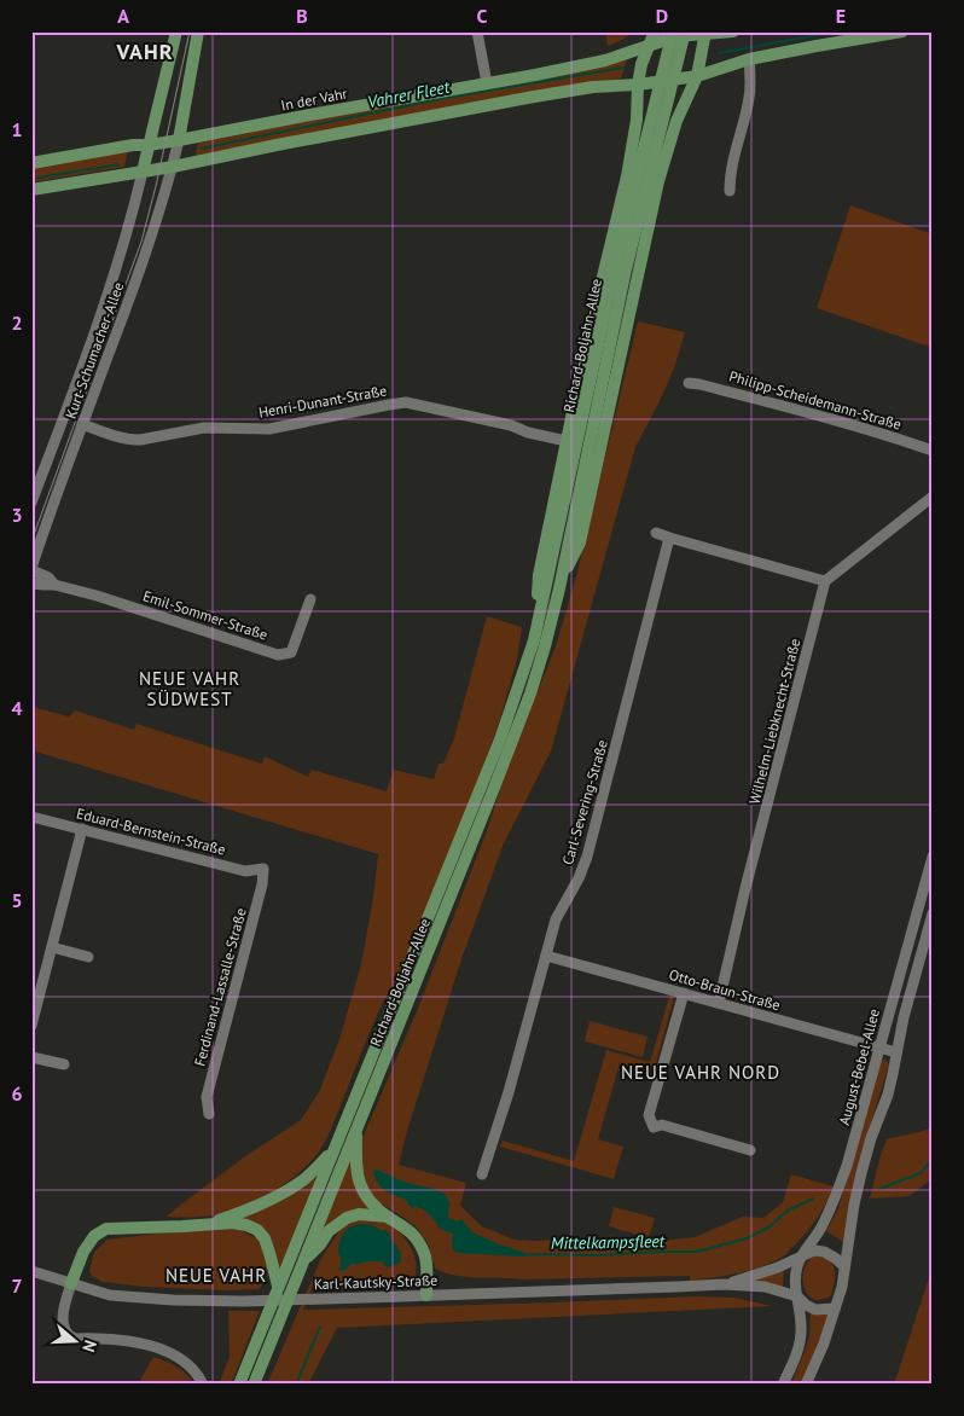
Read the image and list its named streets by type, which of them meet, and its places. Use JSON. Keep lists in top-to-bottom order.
{
  "streets": {
    "main road": ["In der Vahr", "Richard-Boljahn-Allee"],
    "street": [
      "Kurt-Schumacher-Allee",
      "Philipp-Scheidemann-Straße",
      "Henri-Dunant-Straße",
      "Emil-Sommer-Straße",
      "Wilhelm-Liebknecht-Straße",
      "Carl-Severing-Straße",
      "Eduard-Bernstein-Straße",
      "Ferdinand-Lassalle-Straße",
      "Otto-Braun-Straße",
      "August-Bebel-Allee",
      "Karl-Kautsky-Straße"
    ]
  },
  "crossings": [
    ["In der Vahr", "Richard-Boljahn-Allee"],
    ["In der Vahr", "Kurt-Schumacher-Allee"],
    ["Richard-Boljahn-Allee", "Henri-Dunant-Straße"],
    ["Kurt-Schumacher-Allee", "Henri-Dunant-Straße"],
    ["Kurt-Schumacher-Allee", "Emil-Sommer-Straße"],
    ["Wilhelm-Liebknecht-Straße", "Otto-Braun-Straße"],
    ["Carl-Severing-Straße", "Otto-Braun-Straße"],
    ["Eduard-Bernstein-Straße", "Ferdinand-Lassalle-Straße"],
    ["Otto-Braun-Straße", "August-Bebel-Allee"],
    ["August-Bebel-Allee", "Karl-Kautsky-Straße"]
  ],
  "districts": [
    "VAHR",
    "NEUE VAHR SÜDWEST",
    "NEUE VAHR NORD",
    "NEUE VAHR"
  ],
  "water": ["Vahrer Fleet", "Mittelkampsfleet"],
  "north": "right",
  "grid": {
    "columns": [
      "A",
      "B",
      "C",
      "D",
      "E"
    ],
    "rows": [
      "1",
      "2",
      "3",
      "4",
      "5",
      "6",
      "7"
    ]
  }
}
